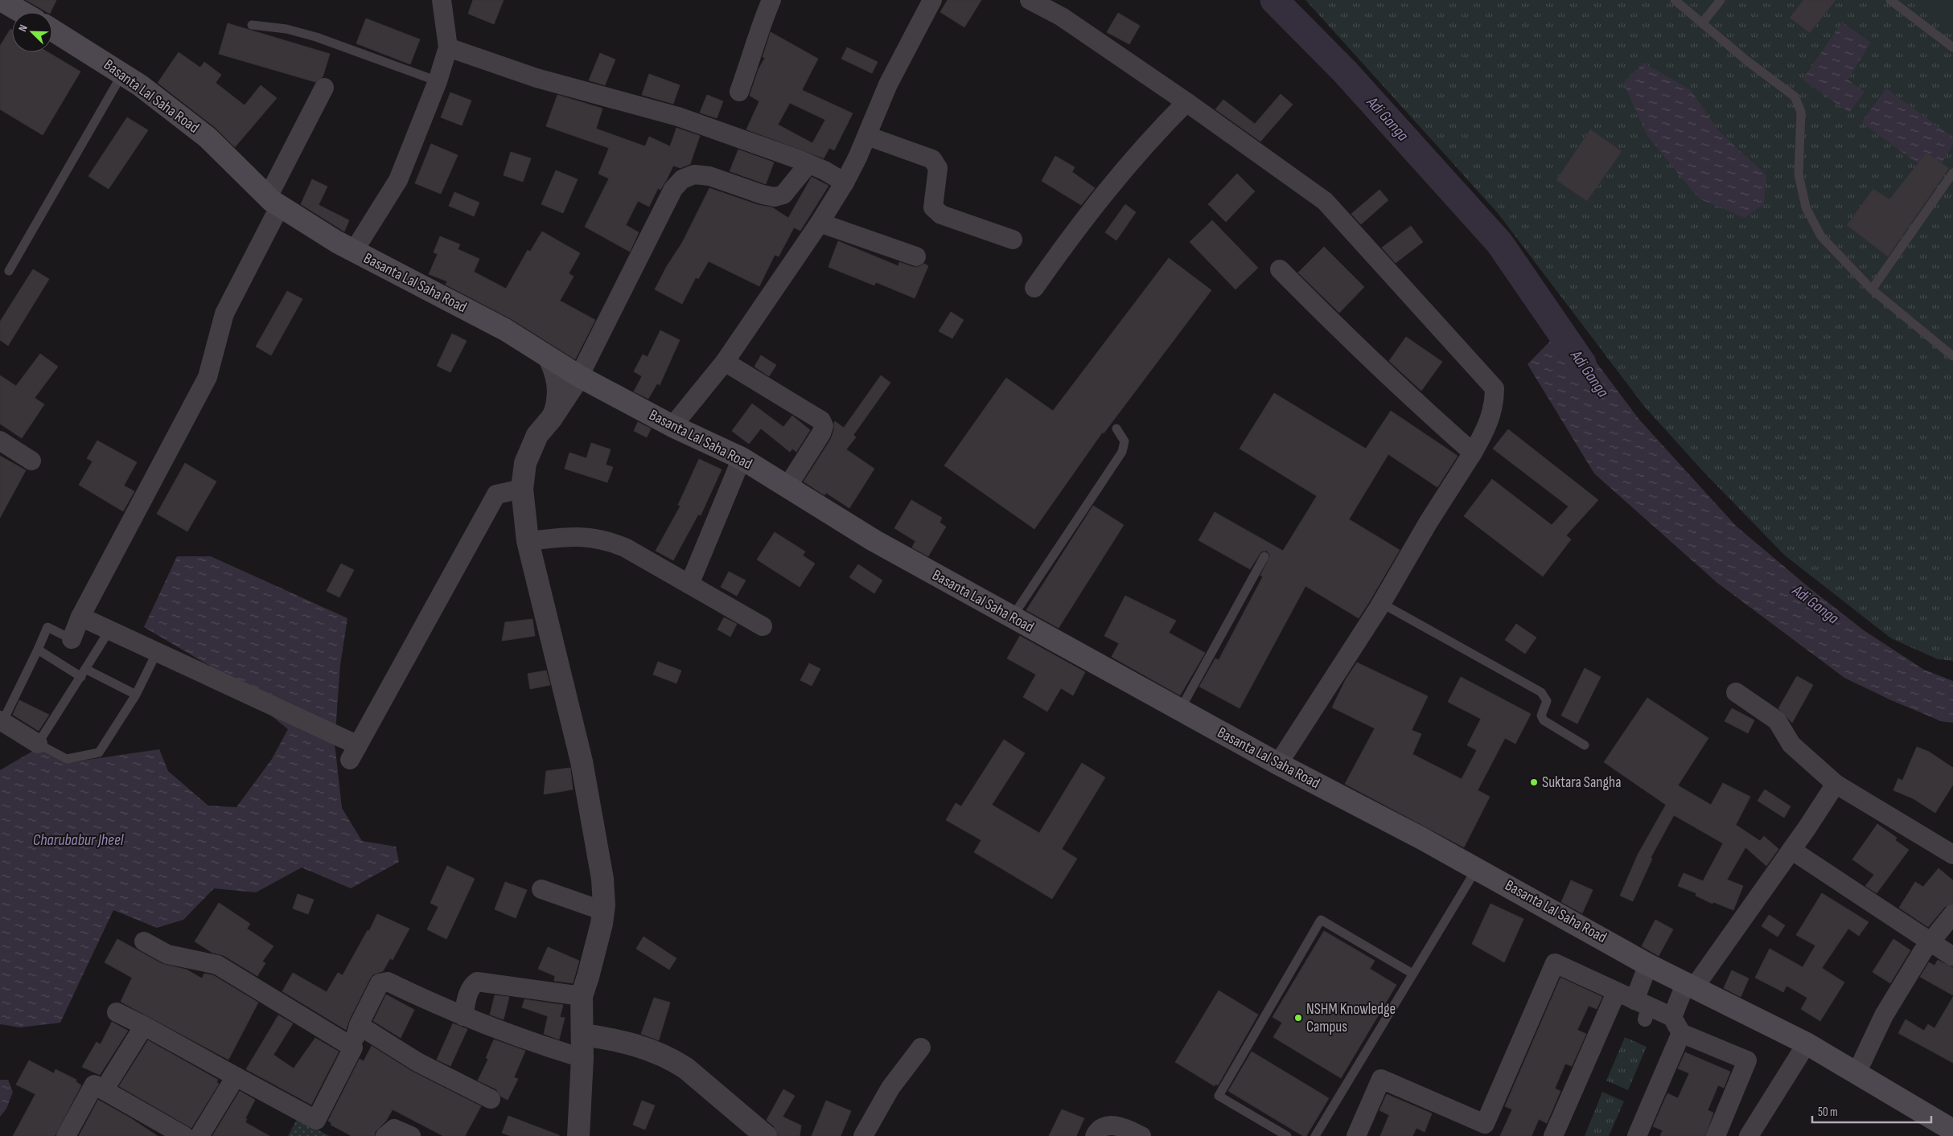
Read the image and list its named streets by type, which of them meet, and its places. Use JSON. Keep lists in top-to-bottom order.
{
  "streets": {
    "main road": ["Basanta Lal Saha Road"]
  },
  "water": ["Adi Ganga", "Charubabur Jheel"],
  "places": ["Suktara Sangha", "NSHM Knowledge Campus"],
  "scale_bar": "50 m",
  "north": "top left"
}
